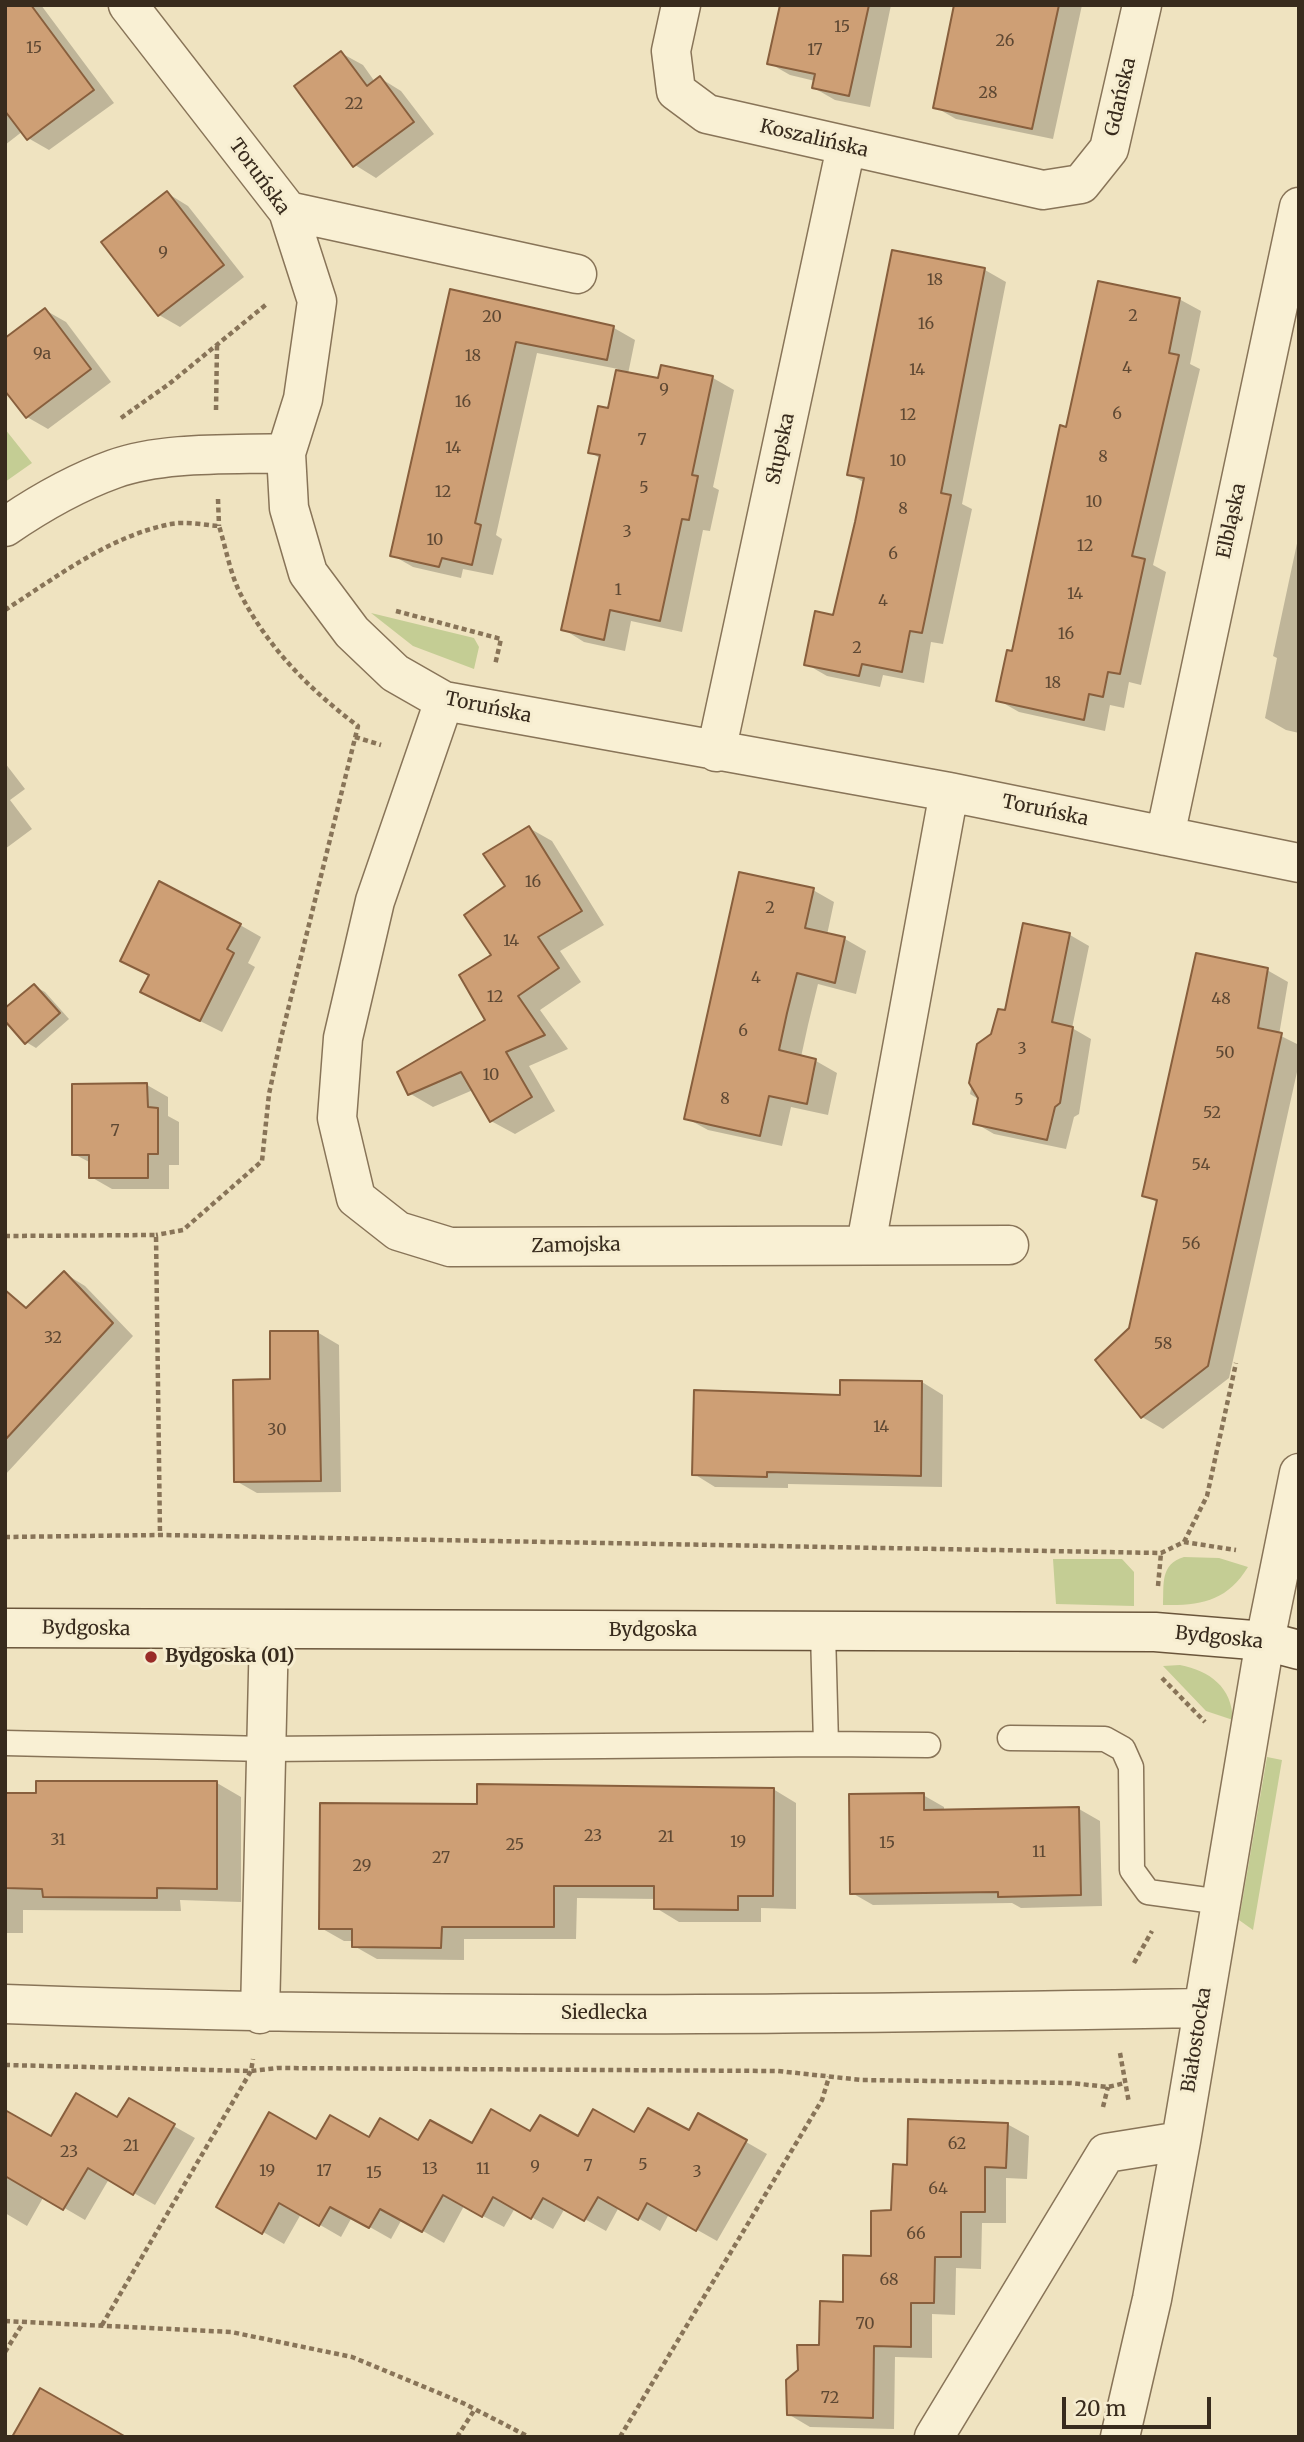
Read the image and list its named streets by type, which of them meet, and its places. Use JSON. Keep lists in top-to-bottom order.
{
  "streets": {
    "street": [
      "Gdańska",
      "Koszalińska",
      "Toruńska",
      "Słupska",
      "Elbląska",
      "Zamojska",
      "Bydgoska",
      "Siedlecka",
      "Białostocka"
    ]
  },
  "crossings": [
    ["Gdańska", "Koszalińska"],
    ["Koszalińska", "Słupska"],
    ["Toruńska", "Słupska"],
    ["Toruńska", "Elbląska"],
    ["Toruńska", "Zamojska"],
    ["Bydgoska", "Białostocka"],
    ["Siedlecka", "Białostocka"]
  ],
  "places": ["Bydgoska (01)"],
  "house_numbers": [
    "15",
    "26",
    "15",
    "17",
    "28",
    "22",
    "9",
    "18",
    "2",
    "20",
    "16",
    "9a",
    "18",
    "4",
    "14",
    "9",
    "16",
    "6",
    "12",
    "7",
    "14",
    "8",
    "10",
    "5",
    "12",
    "10",
    "8",
    "3",
    "10",
    "12",
    "6",
    "1",
    "14",
    "4",
    "16",
    "2",
    "18",
    "16",
    "2",
    "14",
    "4",
    "12",
    "48",
    "6",
    "3",
    "50",
    "10",
    "8",
    "5",
    "52",
    "7",
    "54",
    "56",
    "32",
    "58",
    "14",
    "30",
    "23",
    "21",
    "31",
    "19",
    "15",
    "25",
    "11",
    "27",
    "29",
    "62",
    "21",
    "23",
    "5",
    "7",
    "9",
    "13",
    "11",
    "19",
    "17",
    "3",
    "15",
    "64",
    "66",
    "68",
    "70",
    "72"
  ],
  "scale_bar": "20 m"
}
